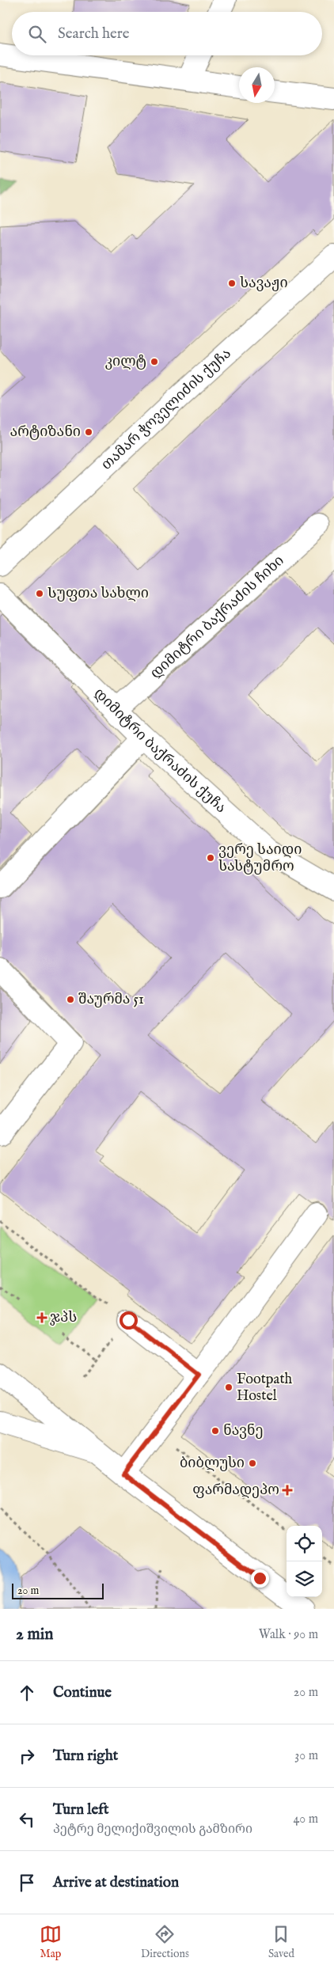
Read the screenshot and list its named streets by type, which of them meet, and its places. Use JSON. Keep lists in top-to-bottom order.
{
  "streets": {
    "street": ["თამარ ჭოველიძის ქუჩა", "დიმიტრი ბაქრაძის ჩიხი", "დიმიტრი ბაქრაძის ქუჩა"]
  },
  "crossings": [
    ["დიმიტრი ბაქრაძის ჩიხი", "დიმიტრი ბაქრაძის ქუჩა"]
  ],
  "places": {
    "other": [
      "სავაჟი",
      "კილტ",
      "არტიზანი",
      "Სუფთა სახლი",
      "ვერე საიდი სასტუმრო",
      "შაურმა 51",
      "Footpath Hostel",
      "ნავნე",
      "ბიბლუსი"
    ],
    "health": ["ჯპს", "ფარმადეპო"]
  },
  "scale_bar": "20 m",
  "north": "bottom",
  "page": {
    "search": "Search here",
    "scale": "20 m",
    "heading": ["2 min", "Walk · 90 m"],
    "list": [
      ["Continue", "20 m"],
      ["Turn right", "30 m"],
      ["Turn left", "პეტრე მელიქიშვილის გამზირი", "40 m"],
      "Arrive at destination"
    ],
    "nav": ["Map", "Directions", "Saved"]
  }
}
